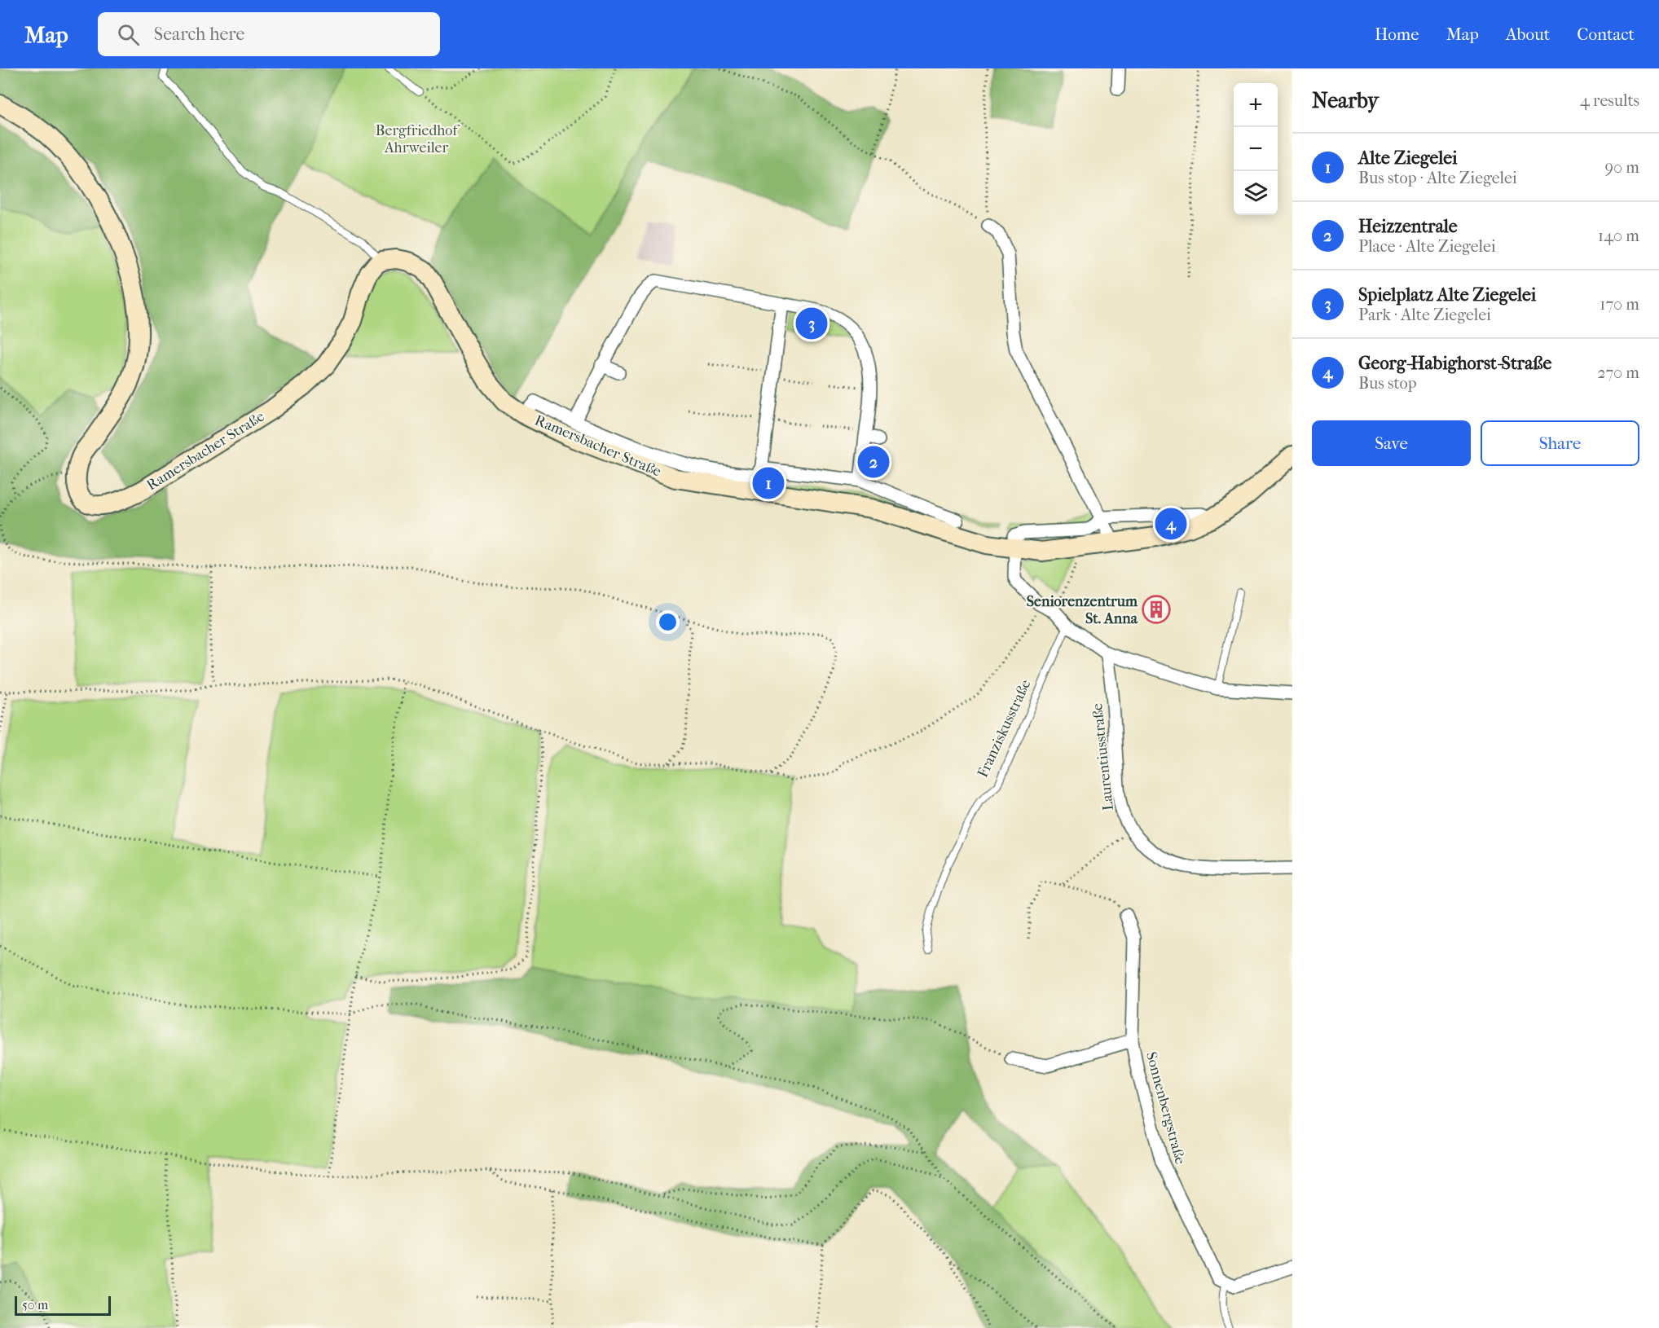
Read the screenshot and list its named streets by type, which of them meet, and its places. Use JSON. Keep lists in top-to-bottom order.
{
  "streets": {
    "main road": ["Ramersbacher Straße"],
    "street": ["Laurentiusstraße", "Sonnenbergstraße"],
    "lane": ["Franziskusstraße"]
  },
  "parks": ["Bergfriedhof Ahrweiler"],
  "places": {
    "building": ["Seniorenzentrum St. Anna"]
  },
  "scale_bar": "50 m",
  "page": {
    "header": "Map",
    "search": "Search here",
    "nav": [
      "Home",
      "Map",
      "About",
      "Contact"
    ],
    "heading": ["Nearby", "4 results"],
    "map_buttons": ["+", "−"],
    "list": [
      {
        "mark": "1",
        "name": "Alte Ziegelei",
        "note": "Bus stop · Alte Ziegelei",
        "value": "90 m"
      },
      {
        "mark": "2",
        "name": "Heizzentrale",
        "note": "Place · Alte Ziegelei",
        "value": "140 m"
      },
      {
        "mark": "3",
        "name": "Spielplatz Alte Ziegelei",
        "note": "Park · Alte Ziegelei",
        "value": "170 m"
      },
      {
        "mark": "4",
        "name": "Georg-Habighorst-Straße",
        "note": "Bus stop",
        "value": "270 m"
      }
    ],
    "pins": [
      "3",
      "2",
      "1",
      "4"
    ],
    "buttons": ["Save", "Share"],
    "scale": "50 m"
  }
}
